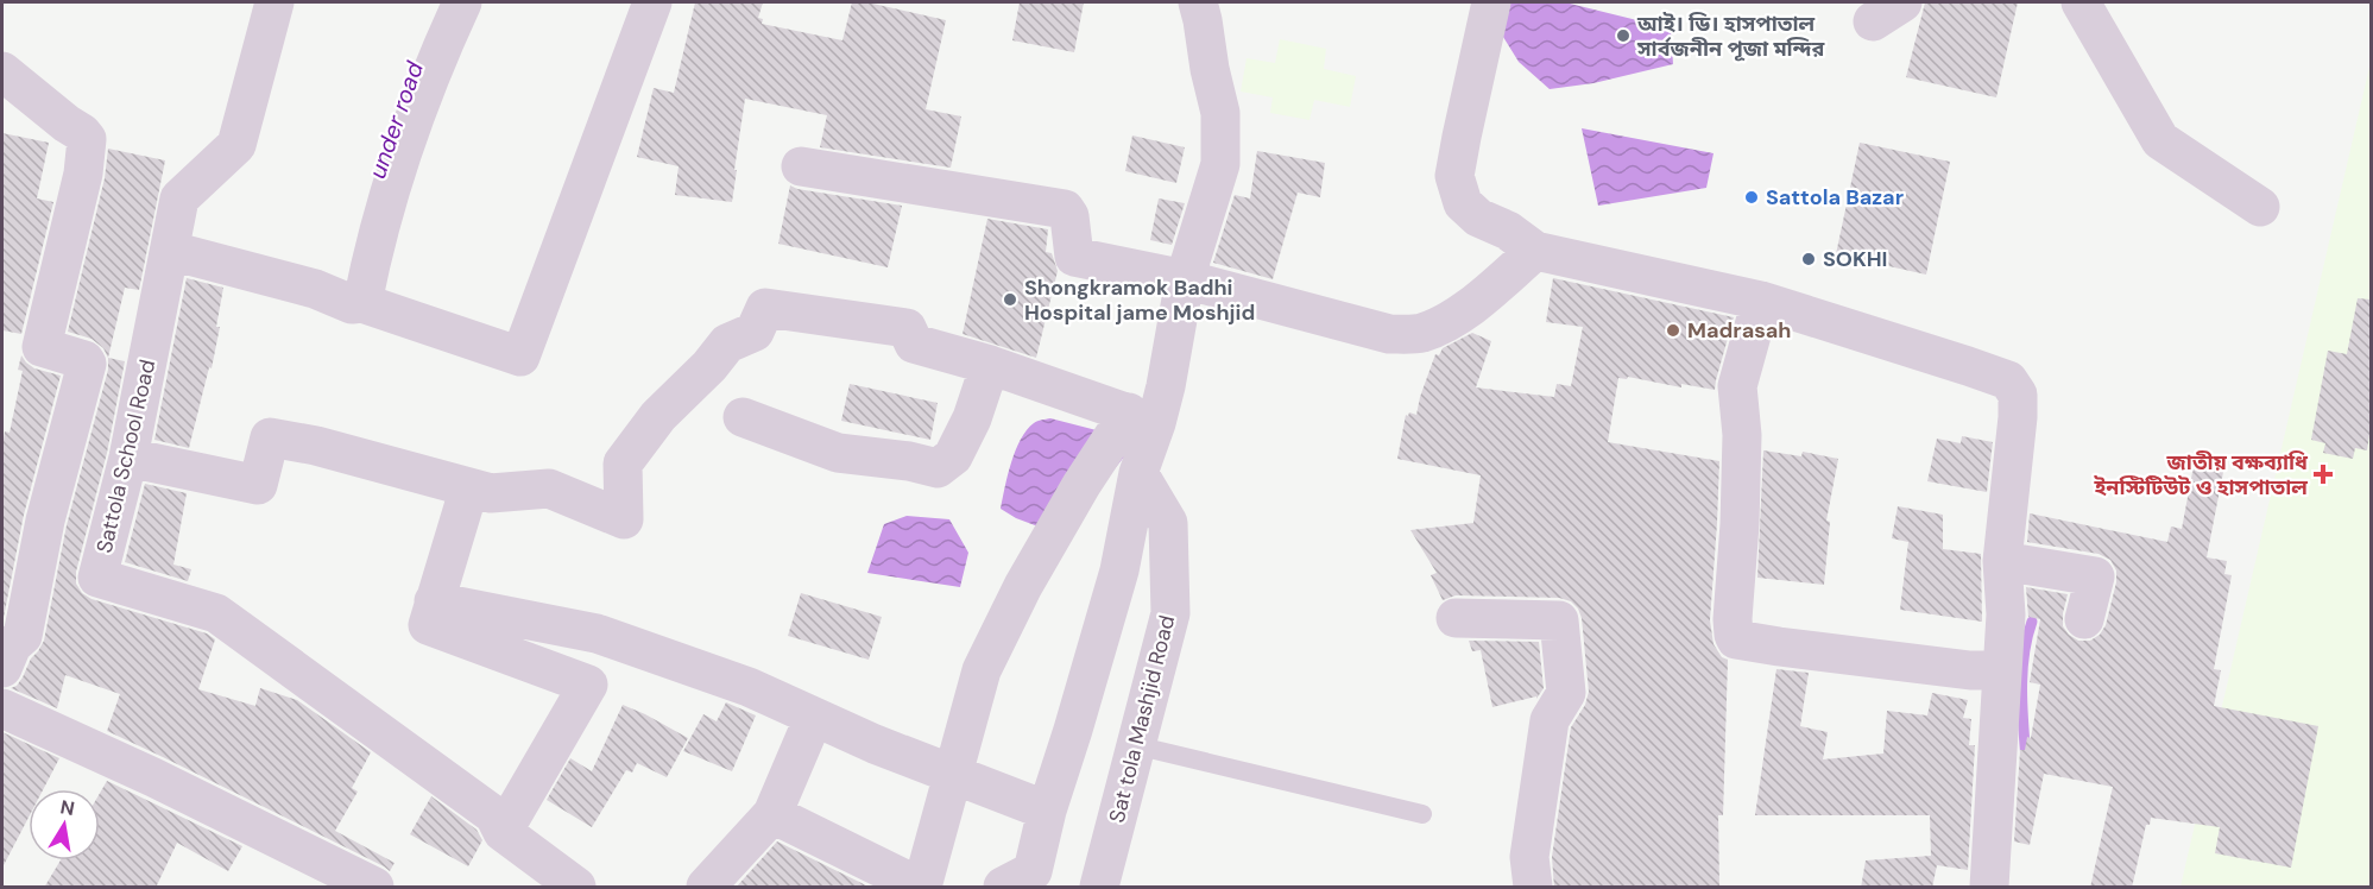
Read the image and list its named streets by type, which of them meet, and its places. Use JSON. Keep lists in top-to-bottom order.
{
  "streets": {
    "street": ["Sattola School Road", "Sat tola Mashjid Road"]
  },
  "water": ["under road"],
  "places": {
    "other": [
      "আই। ডি। হাসপাতাল সার্বজনীন পূজা মন্দির",
      "Sattola Bazar",
      "SOKHI",
      "Shongkramok Badhi Hospital jame Moshjid",
      "Madrasah"
    ],
    "health": ["জাতীয় বক্ষব্যাধি ইনস্টিটিউট ও হাসপাতাল"]
  },
  "north": "top"
}
